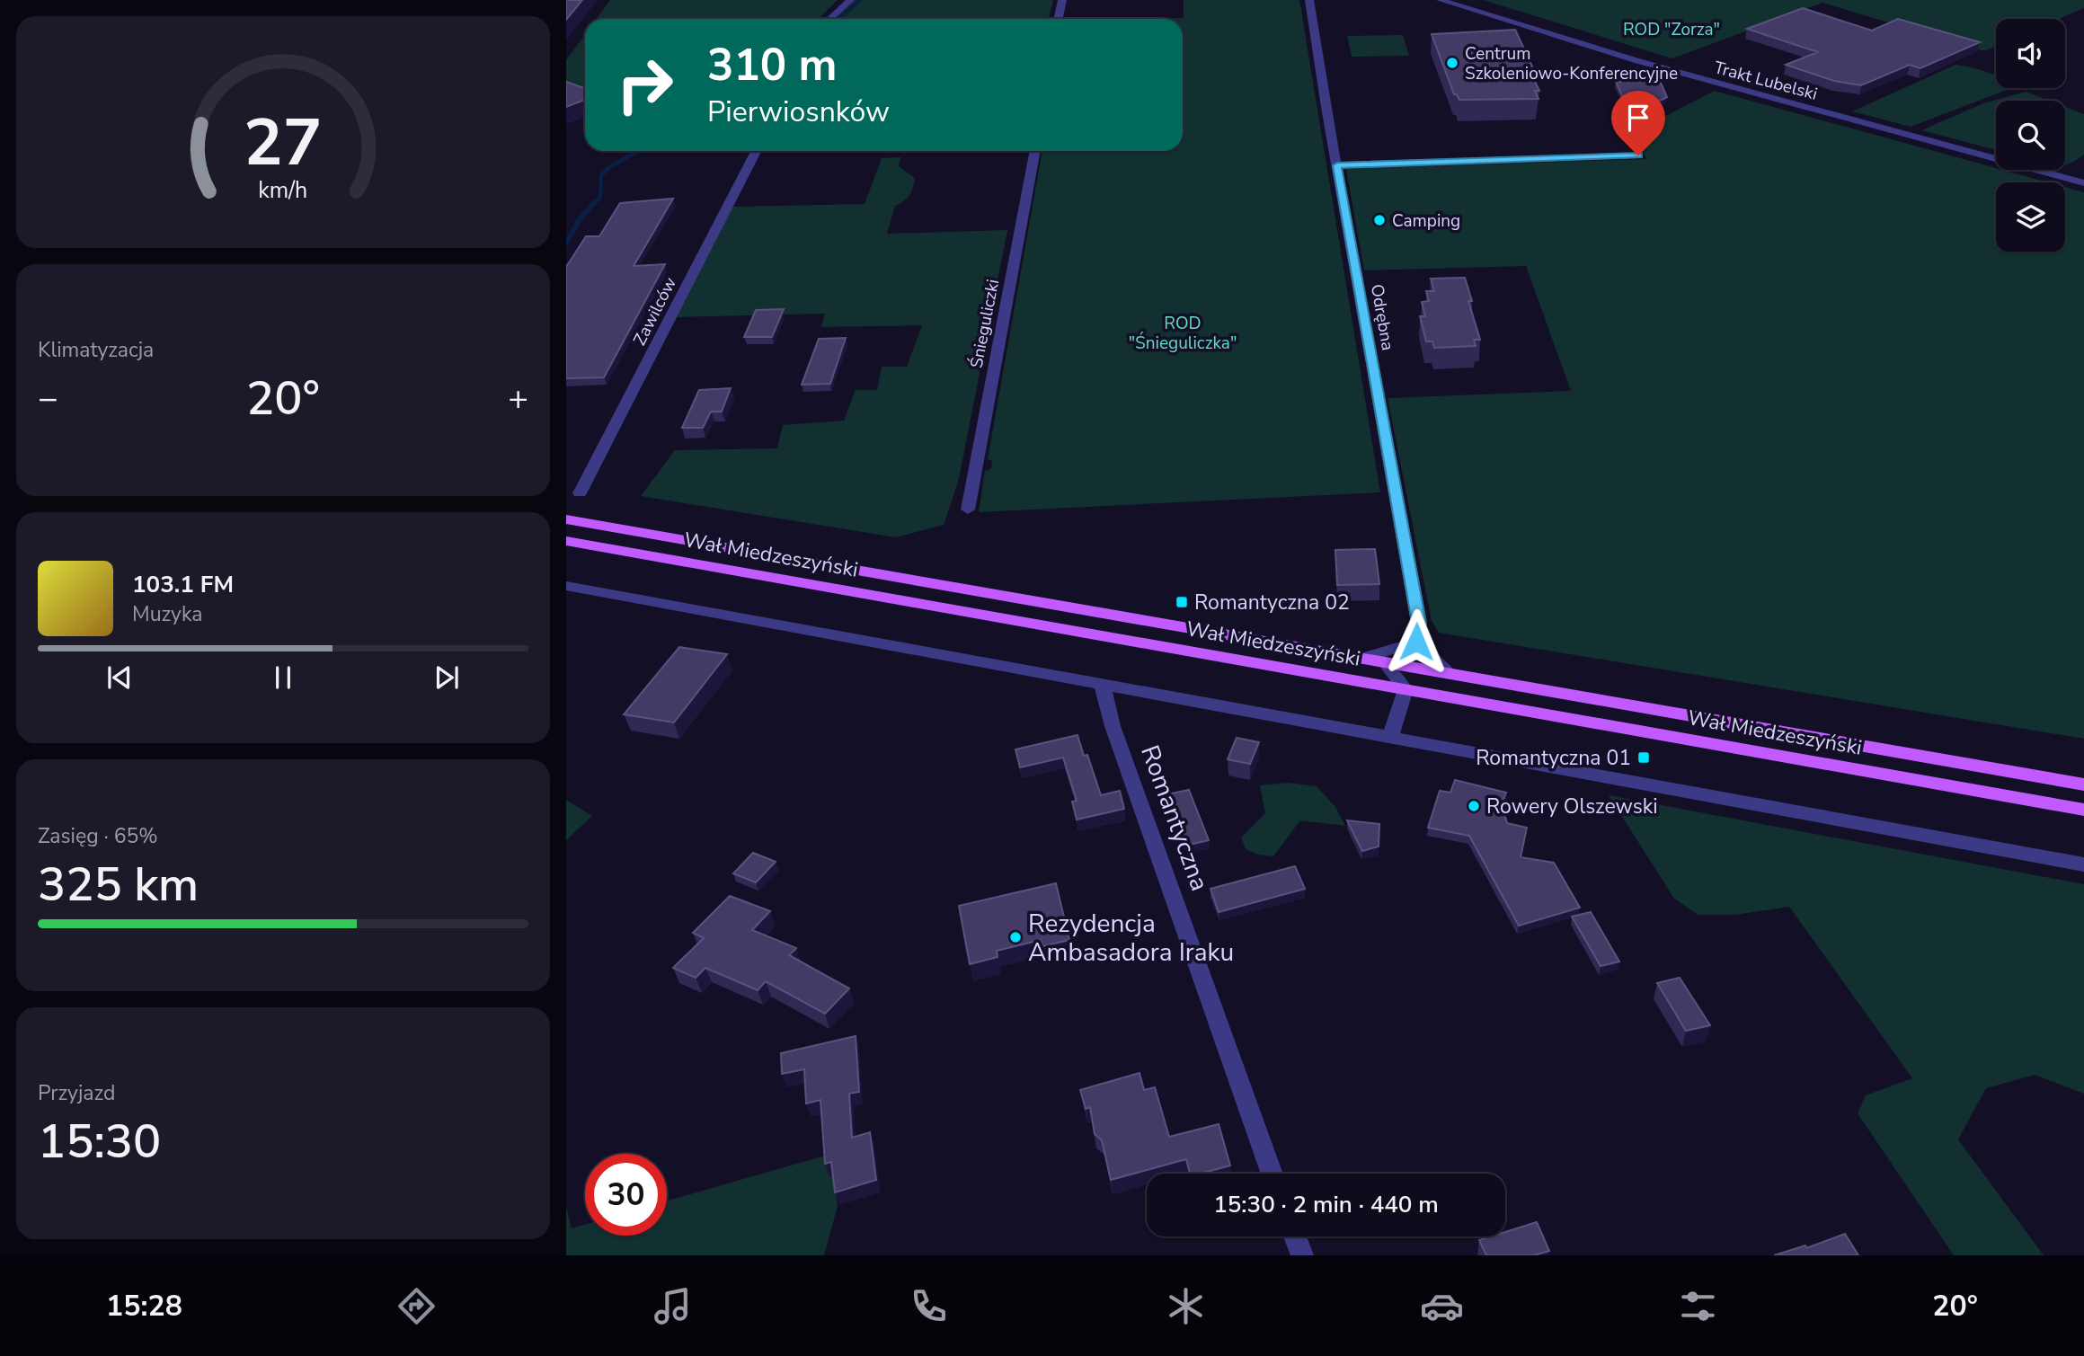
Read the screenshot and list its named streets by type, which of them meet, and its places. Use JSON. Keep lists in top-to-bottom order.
{
  "streets": {
    "main road": ["Wał Miedzeszyński"],
    "street": [
      "Trakt Lubelski",
      "Zawilców",
      "Odrębna",
      "Śnieguliczki",
      "Romantyczna"
    ]
  },
  "parks": ["ROD \"Zorza\"", "ROD \"Śnieguliczka\""],
  "places": {
    "other": [
      "Centrum Szkoleniowo-Konferencyjne",
      "Camping",
      "Rowery Olszewski",
      "Rezydencja Ambasadora Iraku"
    ],
    "transit": ["Romantyczna 02", "Romantyczna 01"]
  },
  "page": {
    "turn": ["310 m", "Pierwiosnków"],
    "tile": [
      "Klimatyzacja",
      ["Zasięg · 65%", "325 km"],
      ["Przyjazd", "15:30"]
    ],
    "heat": ["−", "20°", "+"],
    "song": ["103.1 FM", "Muzyka"],
    "limit": "30",
    "trip": "15:30 · 2 min · 440 m",
    "tabs": ["15:28", "20°"],
    "gauge": ["27", "km/h"]
  }
}
